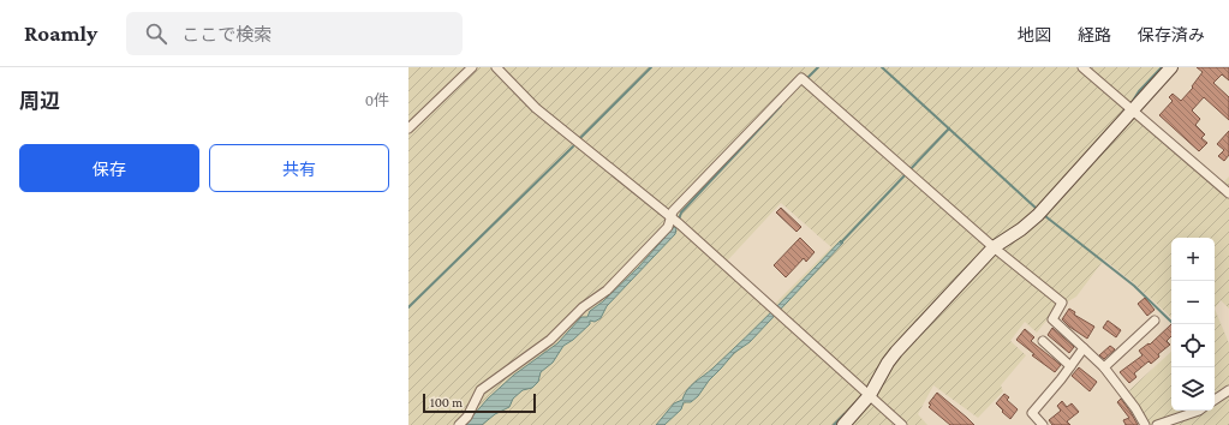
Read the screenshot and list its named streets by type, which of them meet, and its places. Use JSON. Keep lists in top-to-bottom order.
{
  "scale_bar": "100 m",
  "page": {
    "header": "Roamly",
    "search": "ここで検索",
    "nav": ["地図", "経路", "保存済み"],
    "heading": ["周辺", "0件"],
    "buttons": ["保存", "共有"],
    "map_buttons": ["+", "−"],
    "scale": "100 m"
  }
}
